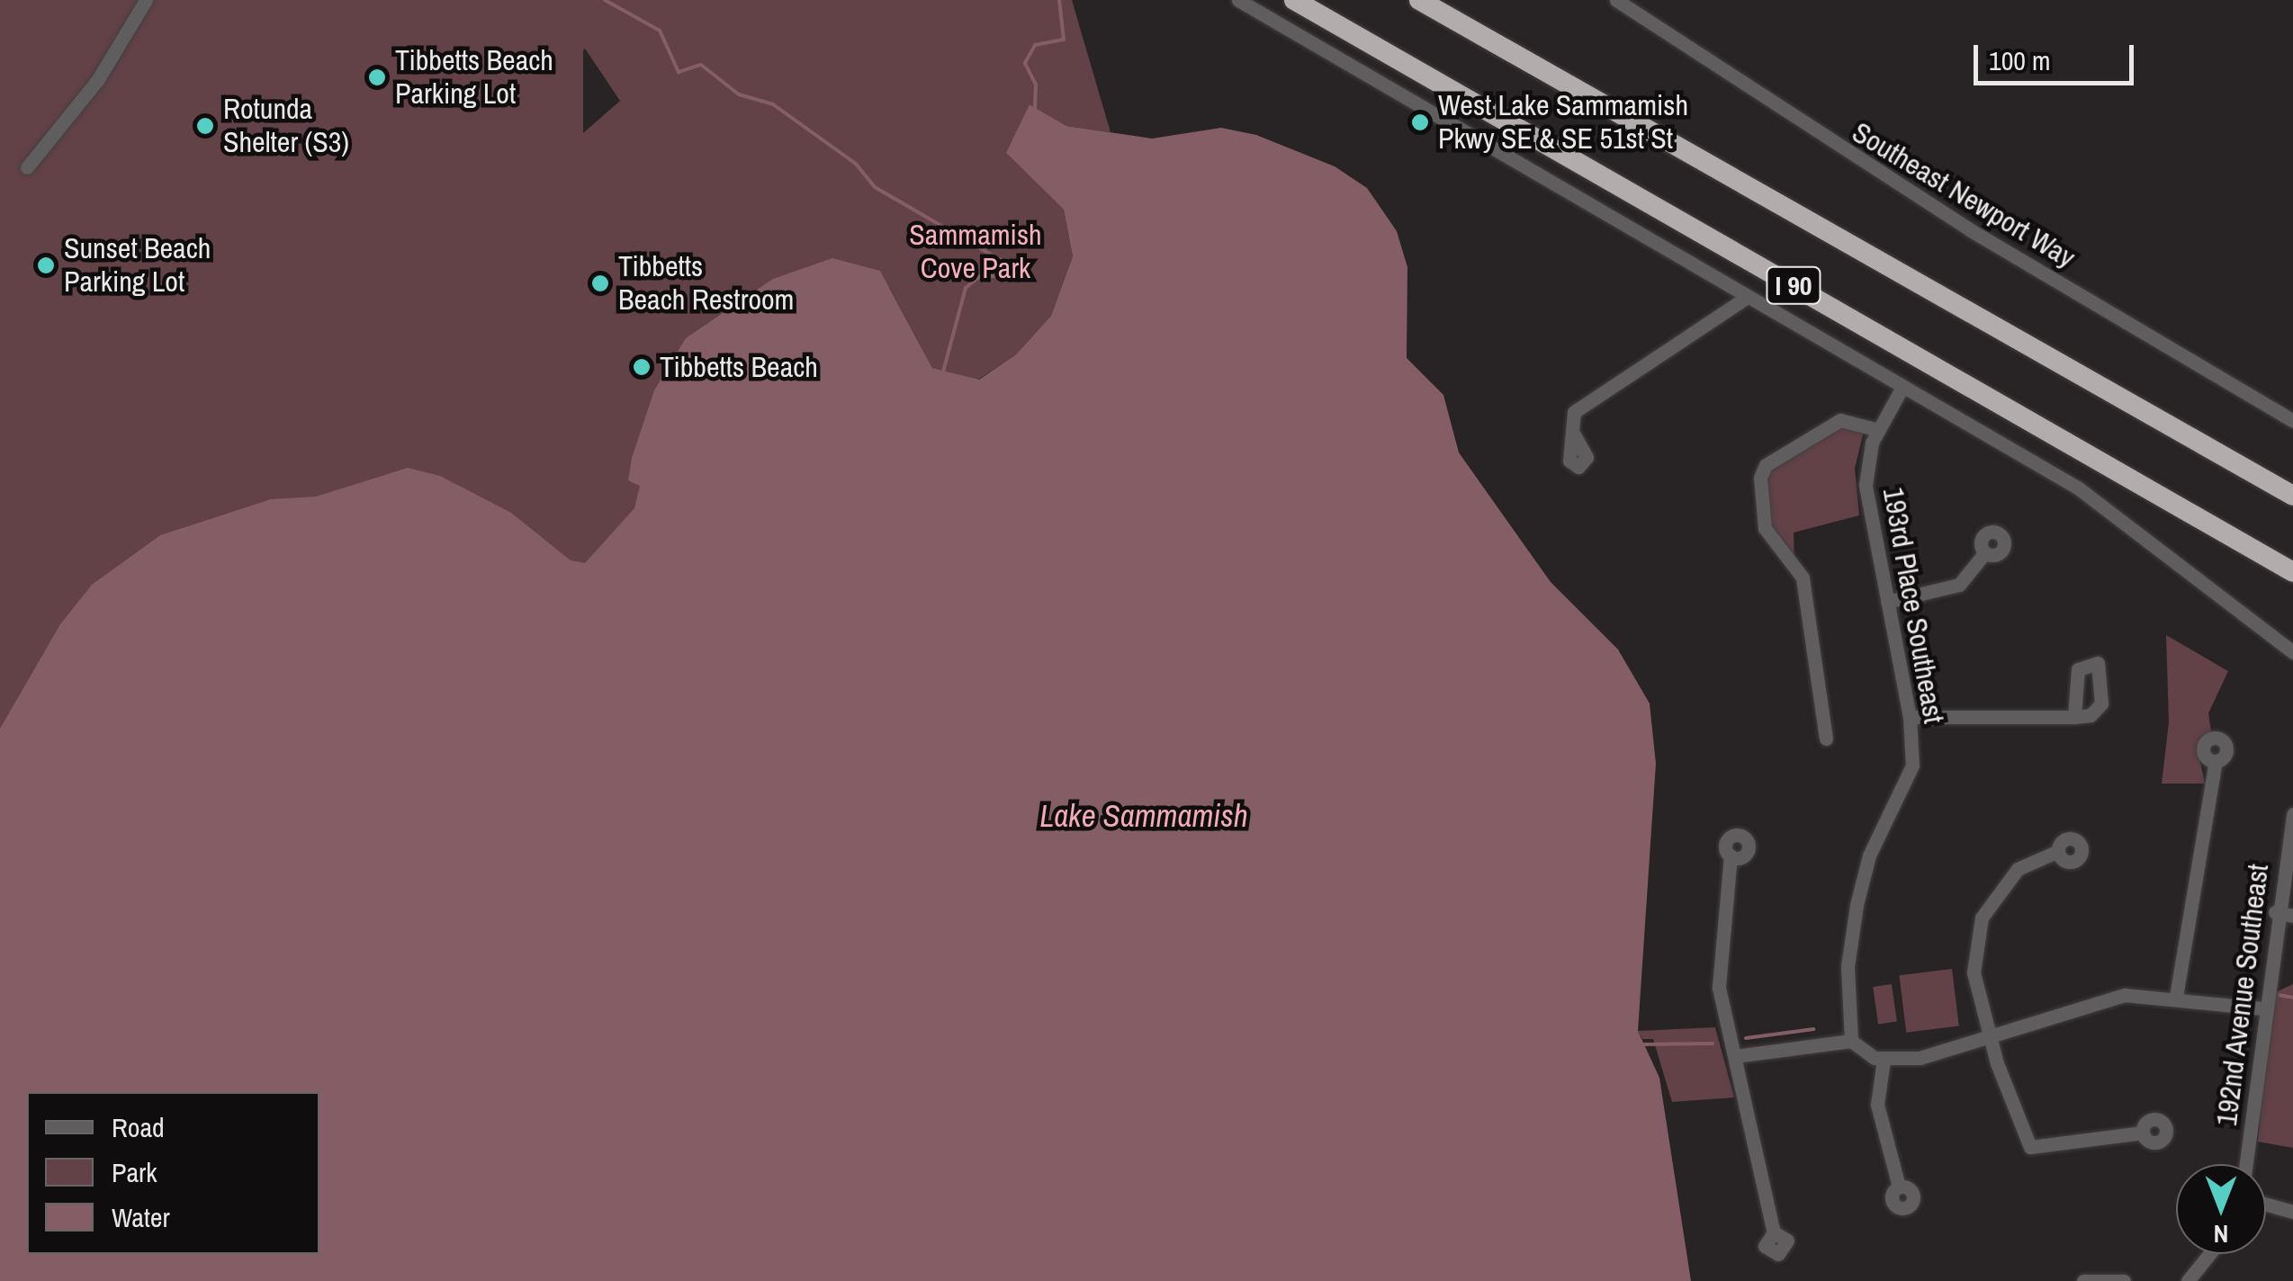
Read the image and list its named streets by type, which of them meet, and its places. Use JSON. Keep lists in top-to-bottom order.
{
  "streets": {
    "highway": ["I 90"],
    "street": ["Southeast Newport Way", "193rd Place Southeast", "192nd Avenue Southeast"]
  },
  "water": ["Lake Sammamish"],
  "parks": ["Sammamish Cove Park"],
  "places": [
    "Tibbetts Beach Parking Lot",
    "West Lake Sammamish Pkwy SE & SE 51st St",
    "Rotunda Shelter (S3)",
    "Sunset Beach Parking Lot",
    "Tibbetts Beach Restroom",
    "Tibbetts Beach"
  ],
  "legend": ["Road", "Park", "Water"],
  "scale_bar": "100 m",
  "north": "bottom"
}
